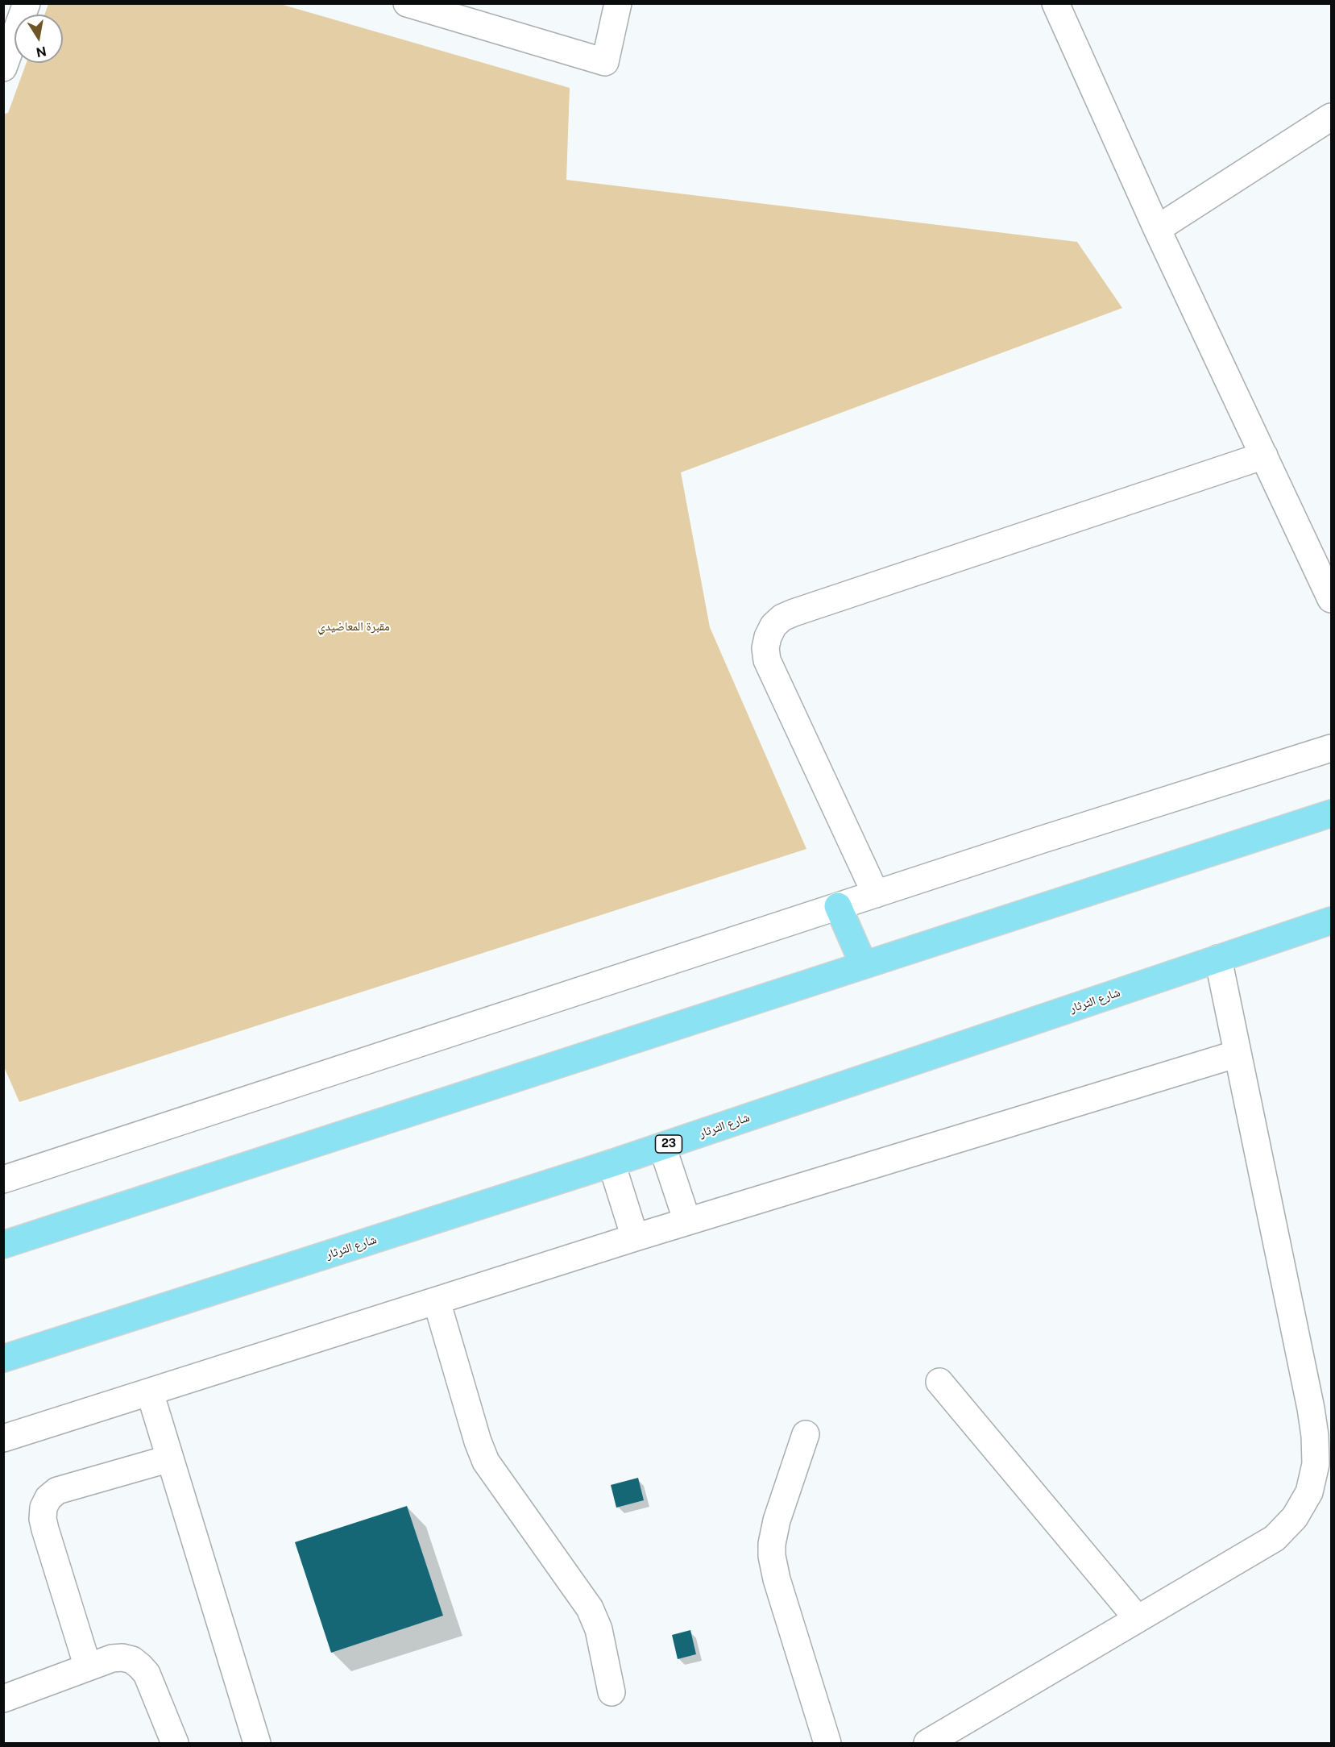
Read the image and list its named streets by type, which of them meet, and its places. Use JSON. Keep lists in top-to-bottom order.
{
  "streets": {
    "main road": ["شارع الثرثار", "23"]
  },
  "parks": ["مقبرة المعاضيدي"],
  "north": "bottom"
}
